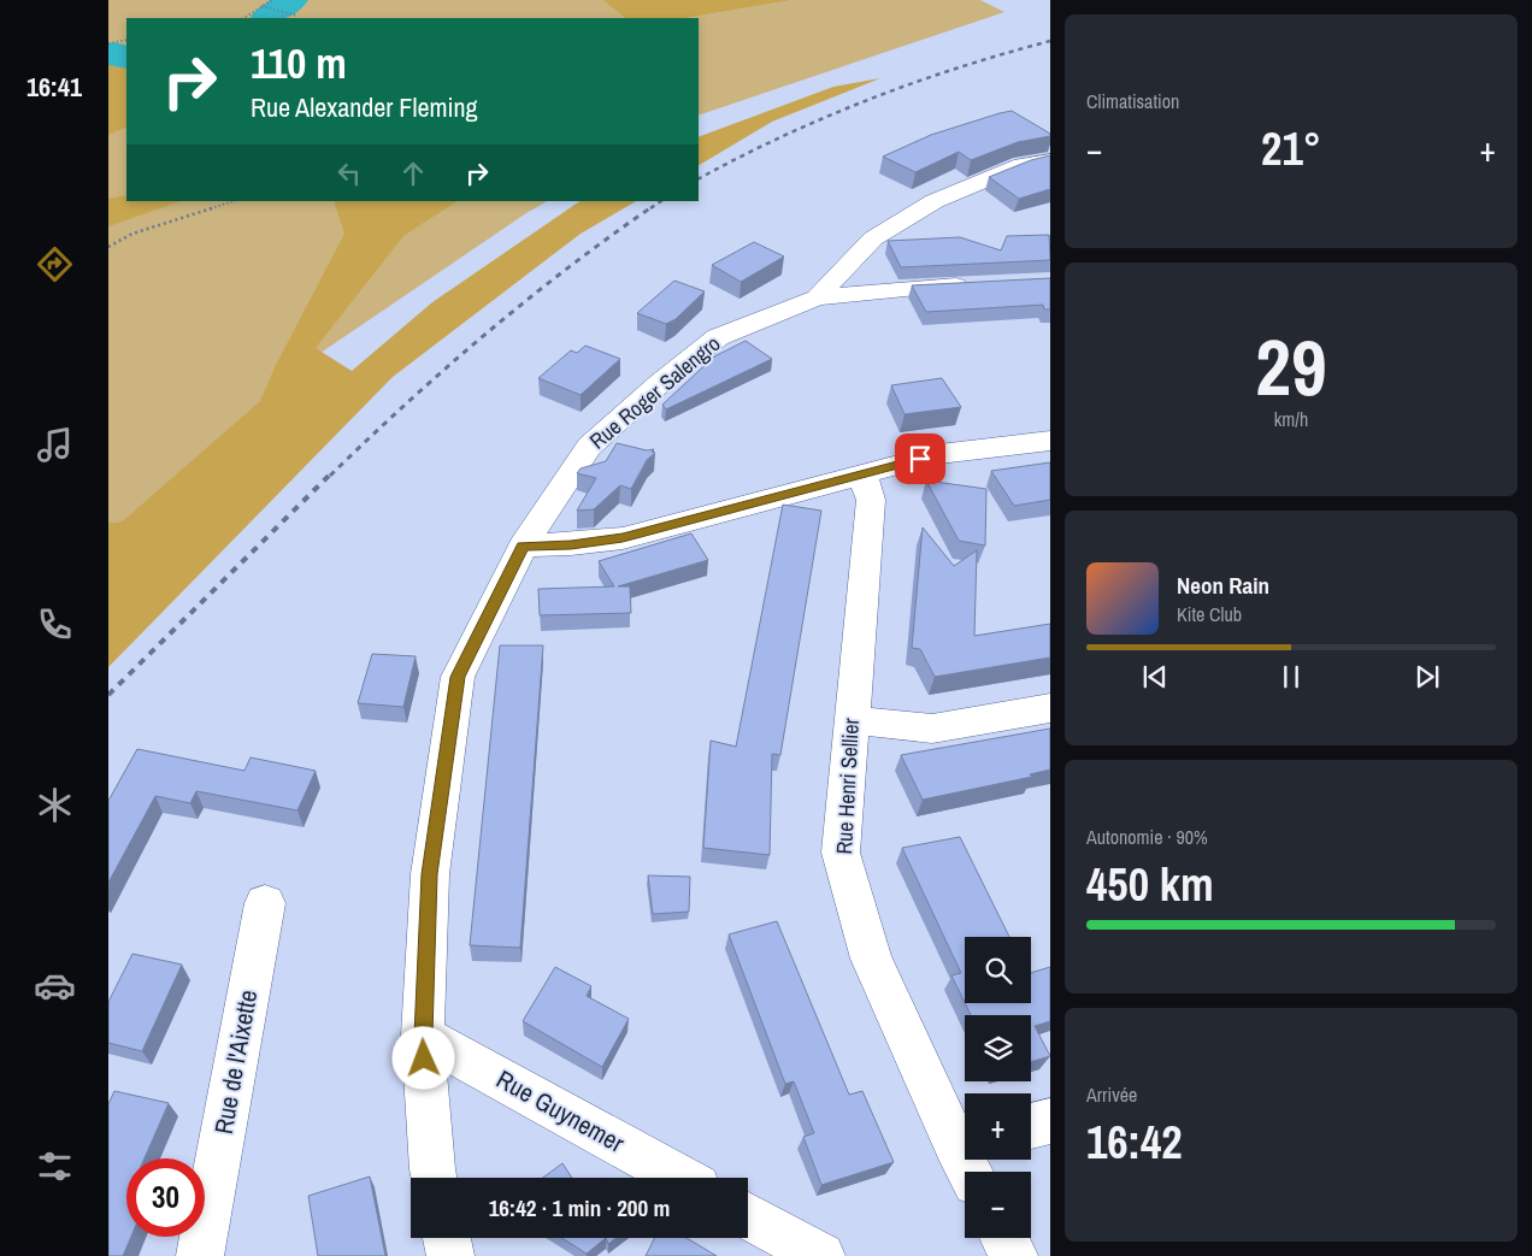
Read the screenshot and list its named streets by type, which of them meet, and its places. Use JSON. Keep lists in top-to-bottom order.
{
  "streets": {
    "street": [
      "Rue Roger Salengro",
      "Rue Henri Sellier",
      "Rue de l'Aixette",
      "Rue Guynemer"
    ]
  },
  "crossings": [
    ["Rue Roger Salengro", "Rue Guynemer"]
  ],
  "page": {
    "tabs": "16:41",
    "tile": [
      "Climatisation",
      ["29", "km/h"],
      ["Autonomie · 90%", "450 km"],
      ["Arrivée", "16:42"]
    ],
    "turn": ["110 m", "Rue Alexander Fleming"],
    "heat": ["−", "21°", "+"],
    "song": ["Neon Rain", "Kite Club"],
    "map_buttons": ["+", "−"],
    "limit": "30",
    "trip": "16:42 · 1 min · 200 m"
  }
}
